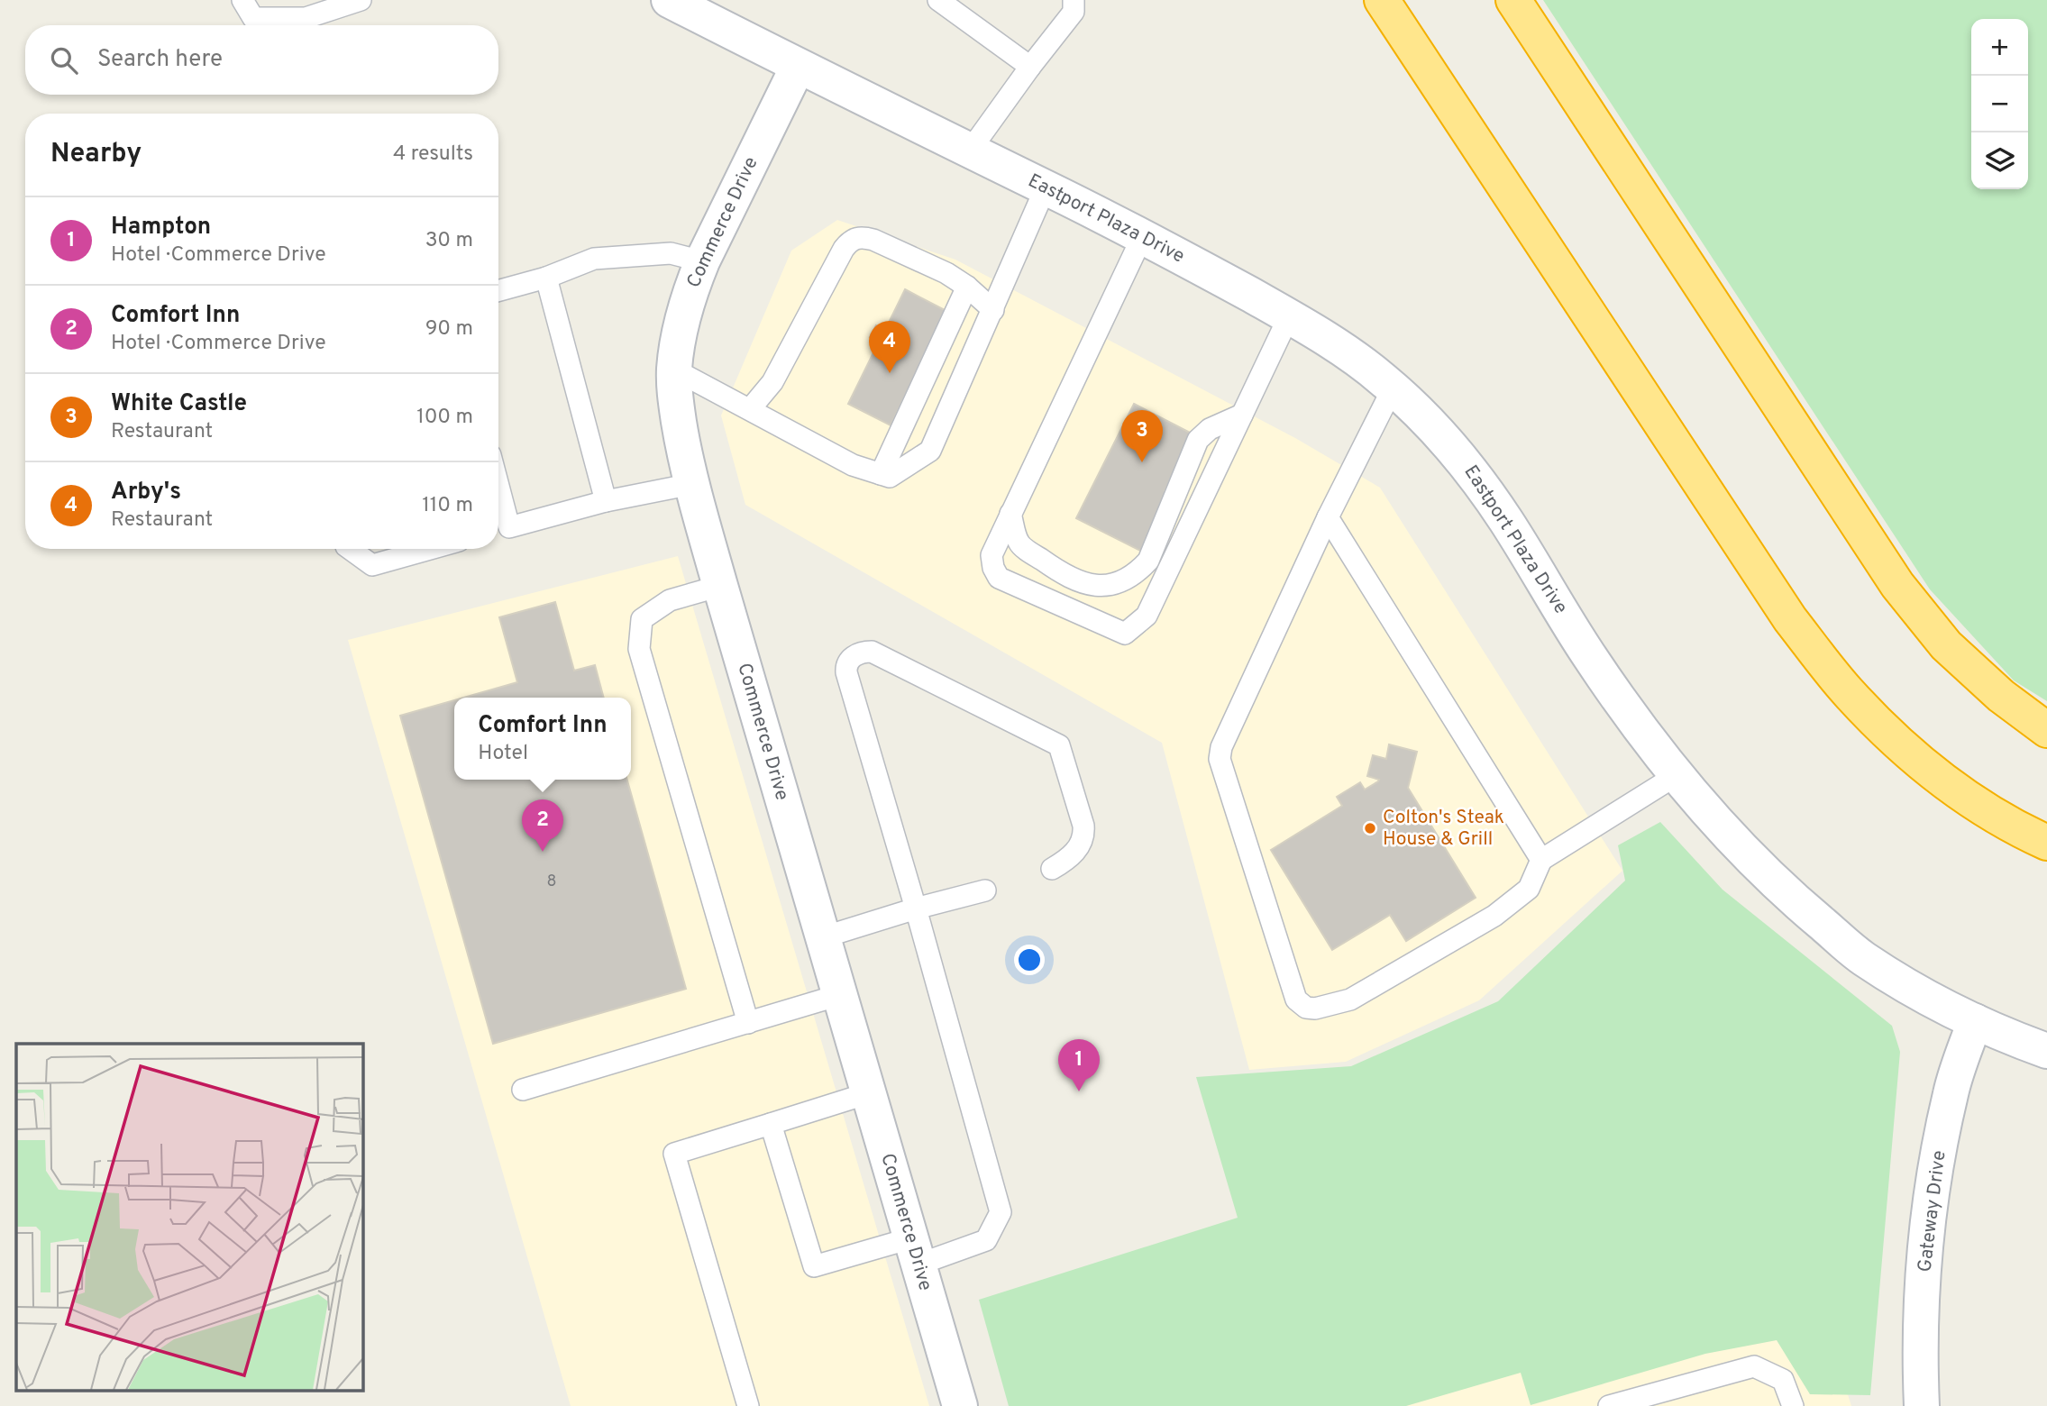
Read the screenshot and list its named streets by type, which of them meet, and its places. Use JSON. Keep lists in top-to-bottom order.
{
  "streets": {
    "street": ["Eastport Plaza Drive", "Commerce Drive", "Gateway Drive"]
  },
  "crossings": [
    ["Eastport Plaza Drive", "Commerce Drive"],
    ["Eastport Plaza Drive", "Gateway Drive"]
  ],
  "places": ["Colton's Steak House & Grill"],
  "house_numbers": ["8"],
  "page": {
    "map_buttons": ["+", "−"],
    "search": "Search here",
    "heading": ["Nearby", "4 results"],
    "list": [
      {
        "mark": "1",
        "name": "Hampton",
        "note": "Hotel · Commerce Drive",
        "value": "30 m"
      },
      {
        "mark": "2",
        "name": "Comfort Inn",
        "note": "Hotel · Commerce Drive",
        "value": "90 m"
      },
      {
        "mark": "3",
        "name": "White Castle",
        "note": "Restaurant",
        "value": "100 m"
      },
      {
        "mark": "4",
        "name": "Arby's",
        "note": "Restaurant",
        "value": "110 m"
      }
    ],
    "pins": [
      "4",
      "3",
      "2",
      "1"
    ],
    "popup": ["Comfort Inn", "Hotel"]
  }
}
